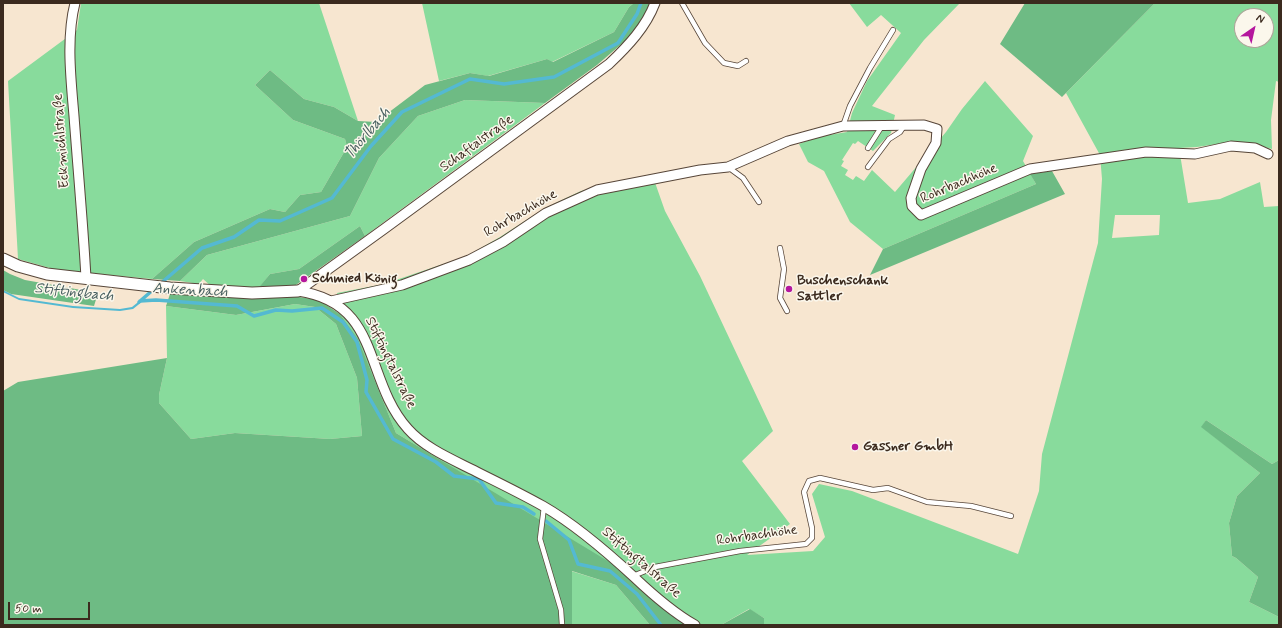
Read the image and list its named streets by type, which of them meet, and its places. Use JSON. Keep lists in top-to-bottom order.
{
  "streets": {
    "street": [
      "Eckmichlstraße",
      "Schaftalstraße",
      "Rohrbachhöhe",
      "Stiftingtalstraße"
    ]
  },
  "crossings": [
    ["Eckmichlstraße", "Stiftingtalstraße"],
    ["Schaftalstraße", "Stiftingtalstraße"],
    ["Rohrbachhöhe", "Stiftingtalstraße"]
  ],
  "water": ["Thörlbach", "Ankenbach", "Stiftingbach"],
  "places": ["Schmied König", "Buschenschank Sattler", "Gassner GmbH"],
  "scale_bar": "50 m",
  "north": "top right"
}
